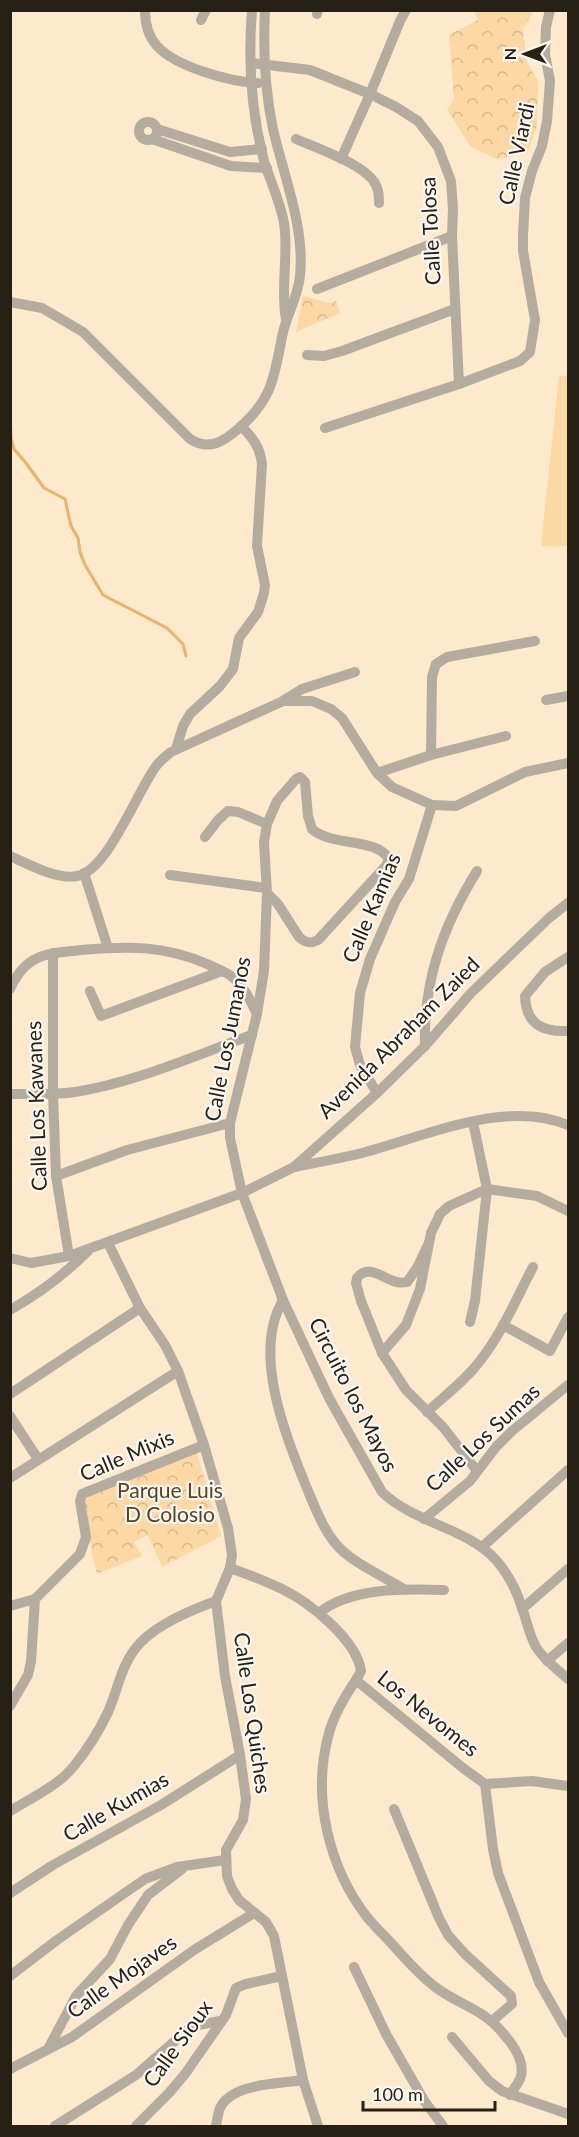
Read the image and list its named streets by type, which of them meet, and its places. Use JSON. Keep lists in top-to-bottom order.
{
  "streets": {
    "street": [
      "Calle Viardi",
      "Calle Tolosa",
      "Calle Kamias",
      "Avenida Abraham Zaied",
      "Calle Los Jumanos",
      "Calle Los Kawanes",
      "Circuito los Mayos",
      "Calle Los Sumas",
      "Calle Mixis",
      "Calle Los Quiches",
      "Los Nevomes",
      "Calle Kumias",
      "Calle Mojaves",
      "Calle Sioux"
    ]
  },
  "crossings": [
    ["Calle Viardi", "Calle Tolosa"],
    ["Calle Kamias", "Avenida Abraham Zaied"],
    ["Avenida Abraham Zaied", "Calle Los Jumanos"],
    ["Avenida Abraham Zaied", "Calle Los Kawanes"],
    ["Avenida Abraham Zaied", "Circuito los Mayos"],
    ["Calle Los Jumanos", "Circuito los Mayos"],
    ["Circuito los Mayos", "Calle Los Sumas"],
    ["Calle Los Quiches", "Los Nevomes"],
    ["Calle Los Quiches", "Calle Kumias"]
  ],
  "parks": ["Parque Luis D Colosio"],
  "scale_bar": "100 m",
  "north": "left"
}
